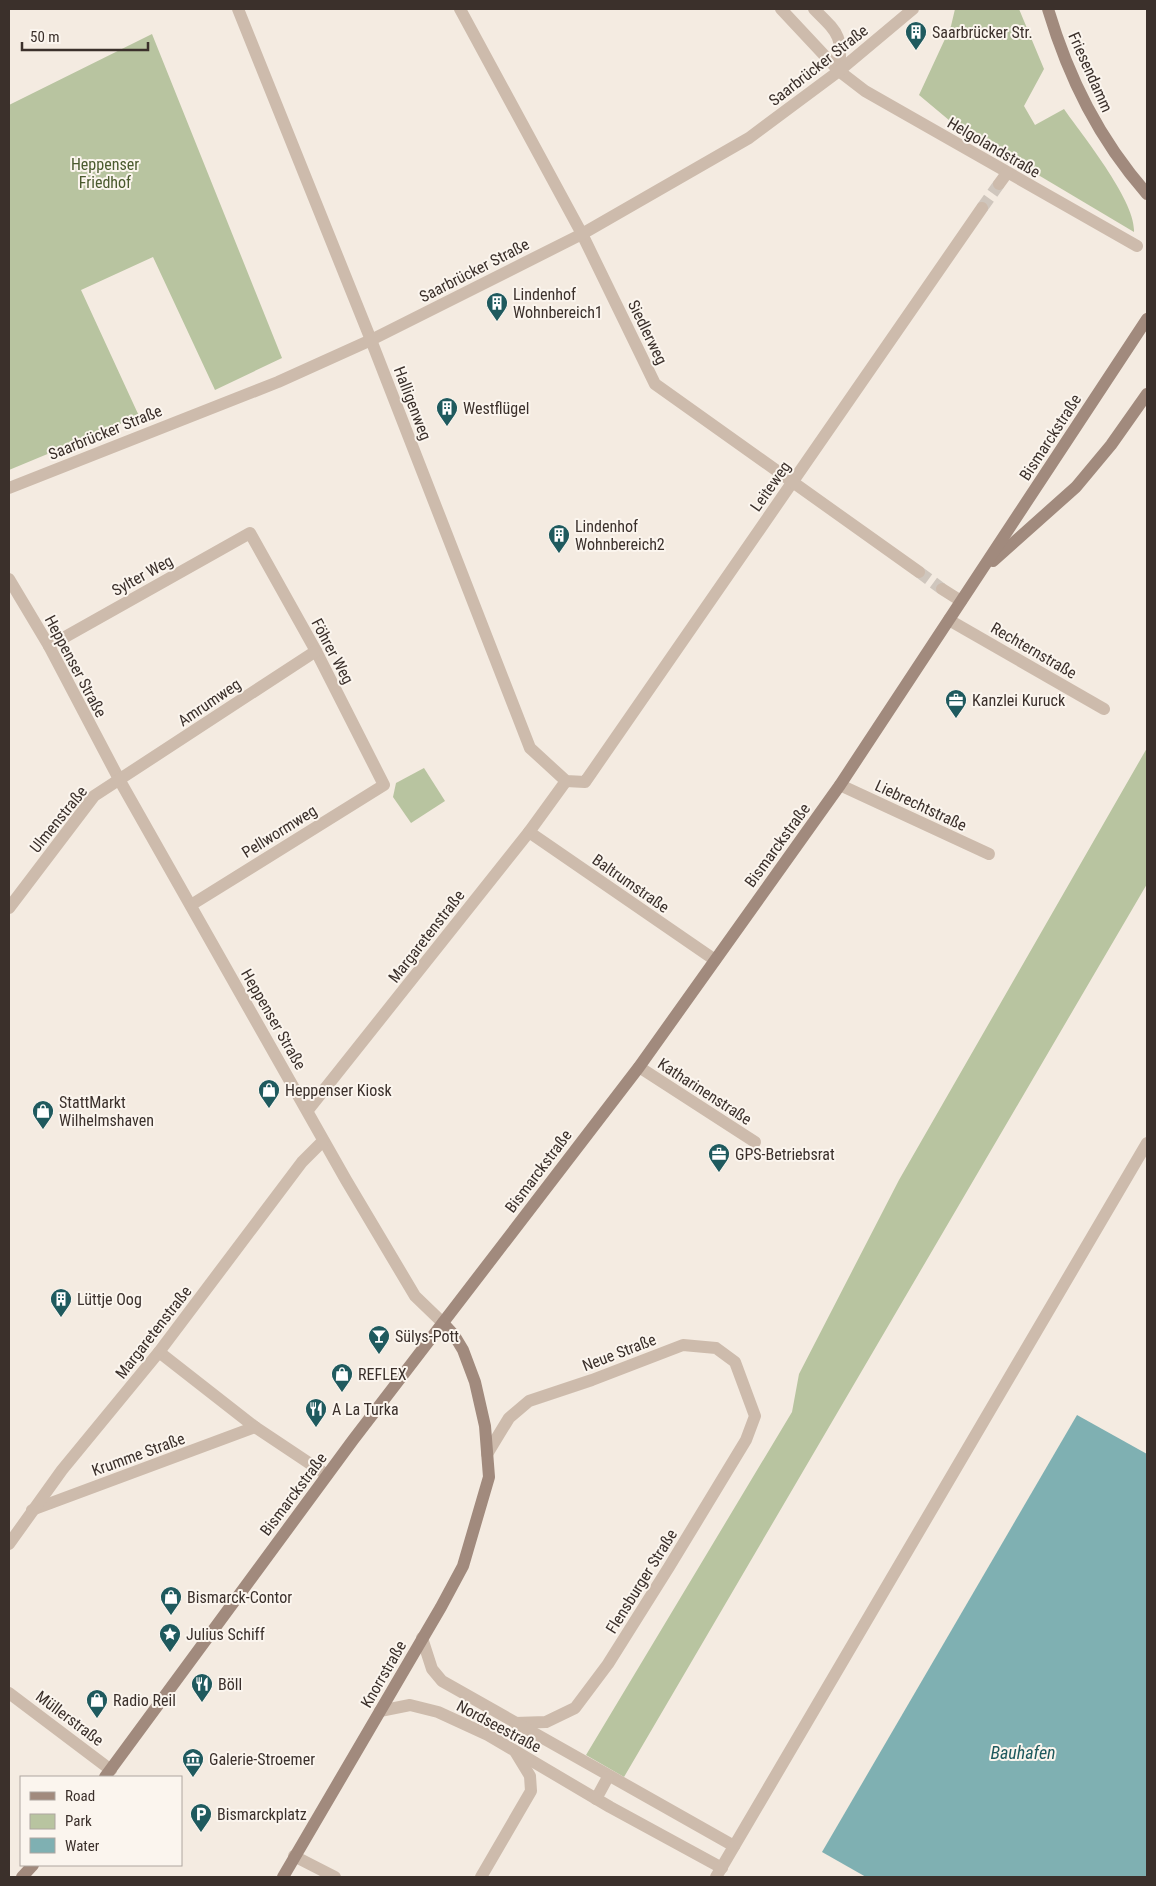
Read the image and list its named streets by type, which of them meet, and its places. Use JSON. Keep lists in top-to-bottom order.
{
  "streets": {
    "main road": [
      "Friesendamm",
      "Bismarckstraße",
      "Heppenser Straße",
      "Knorrstraße"
    ],
    "street": [
      "Saarbrücker Straße",
      "Helgolandstraße",
      "Siedlerweg",
      "Halligenweg",
      "Leiteweg",
      "Sylter Weg",
      "Rechternstraße",
      "Föhrer Weg",
      "Amrumweg",
      "Liebrechtstraße",
      "Ulmenstraße",
      "Pellwormweg",
      "Baltrumstraße",
      "Margaretenstraße",
      "Katharinenstraße",
      "Neue Straße",
      "Krumme Straße",
      "Flensburger Straße",
      "Müllerstraße",
      "Nordseestraße"
    ]
  },
  "crossings": [
    ["Saarbrücker Straße", "Helgolandstraße"],
    ["Saarbrücker Straße", "Siedlerweg"],
    ["Saarbrücker Straße", "Halligenweg"],
    ["Siedlerweg", "Leiteweg"],
    ["Halligenweg", "Leiteweg"],
    ["Halligenweg", "Margaretenstraße"],
    ["Bismarckstraße", "Rechternstraße"],
    ["Bismarckstraße", "Heppenser Straße"],
    ["Bismarckstraße", "Liebrechtstraße"],
    ["Bismarckstraße", "Baltrumstraße"],
    ["Bismarckstraße", "Katharinenstraße"],
    ["Bismarckstraße", "Müllerstraße"],
    ["Leiteweg", "Margaretenstraße"],
    ["Sylter Weg", "Föhrer Weg"],
    ["Sylter Weg", "Heppenser Straße"],
    ["Föhrer Weg", "Amrumweg"],
    ["Föhrer Weg", "Pellwormweg"],
    ["Heppenser Straße", "Amrumweg"],
    ["Heppenser Straße", "Ulmenstraße"],
    ["Heppenser Straße", "Pellwormweg"],
    ["Heppenser Straße", "Margaretenstraße"],
    ["Heppenser Straße", "Neue Straße"],
    ["Heppenser Straße", "Knorrstraße"],
    ["Amrumweg", "Ulmenstraße"],
    ["Baltrumstraße", "Margaretenstraße"],
    ["Margaretenstraße", "Krumme Straße"],
    ["Neue Straße", "Flensburger Straße"],
    ["Flensburger Straße", "Nordseestraße"],
    ["Knorrstraße", "Nordseestraße"]
  ],
  "water": ["Bauhafen"],
  "parks": ["Heppenser Friedhof"],
  "places": {
    "building": [
      "Saarbrücker Str.",
      "Lindenhof Wohnbereich1",
      "Westflügel",
      "Lindenhof Wohnbereich2",
      "Lüttje Oog"
    ],
    "office": ["Kanzlei Kuruck", "GPS-Betriebsrat"],
    "shop": [
      "Heppenser Kiosk",
      "StattMarkt Wilhelmshaven",
      "REFLEX",
      "Bismarck-Contor",
      "Radio Reil"
    ],
    "bar": ["Sülys-Pott"],
    "restaurant": ["A La Turka", "Böll"],
    "place": ["Julius Schiff"],
    "museum": ["Galerie-Stroemer"],
    "parking": ["Bismarckplatz"]
  },
  "legend": ["Road", "Park", "Water"],
  "scale_bar": "50 m"
}
